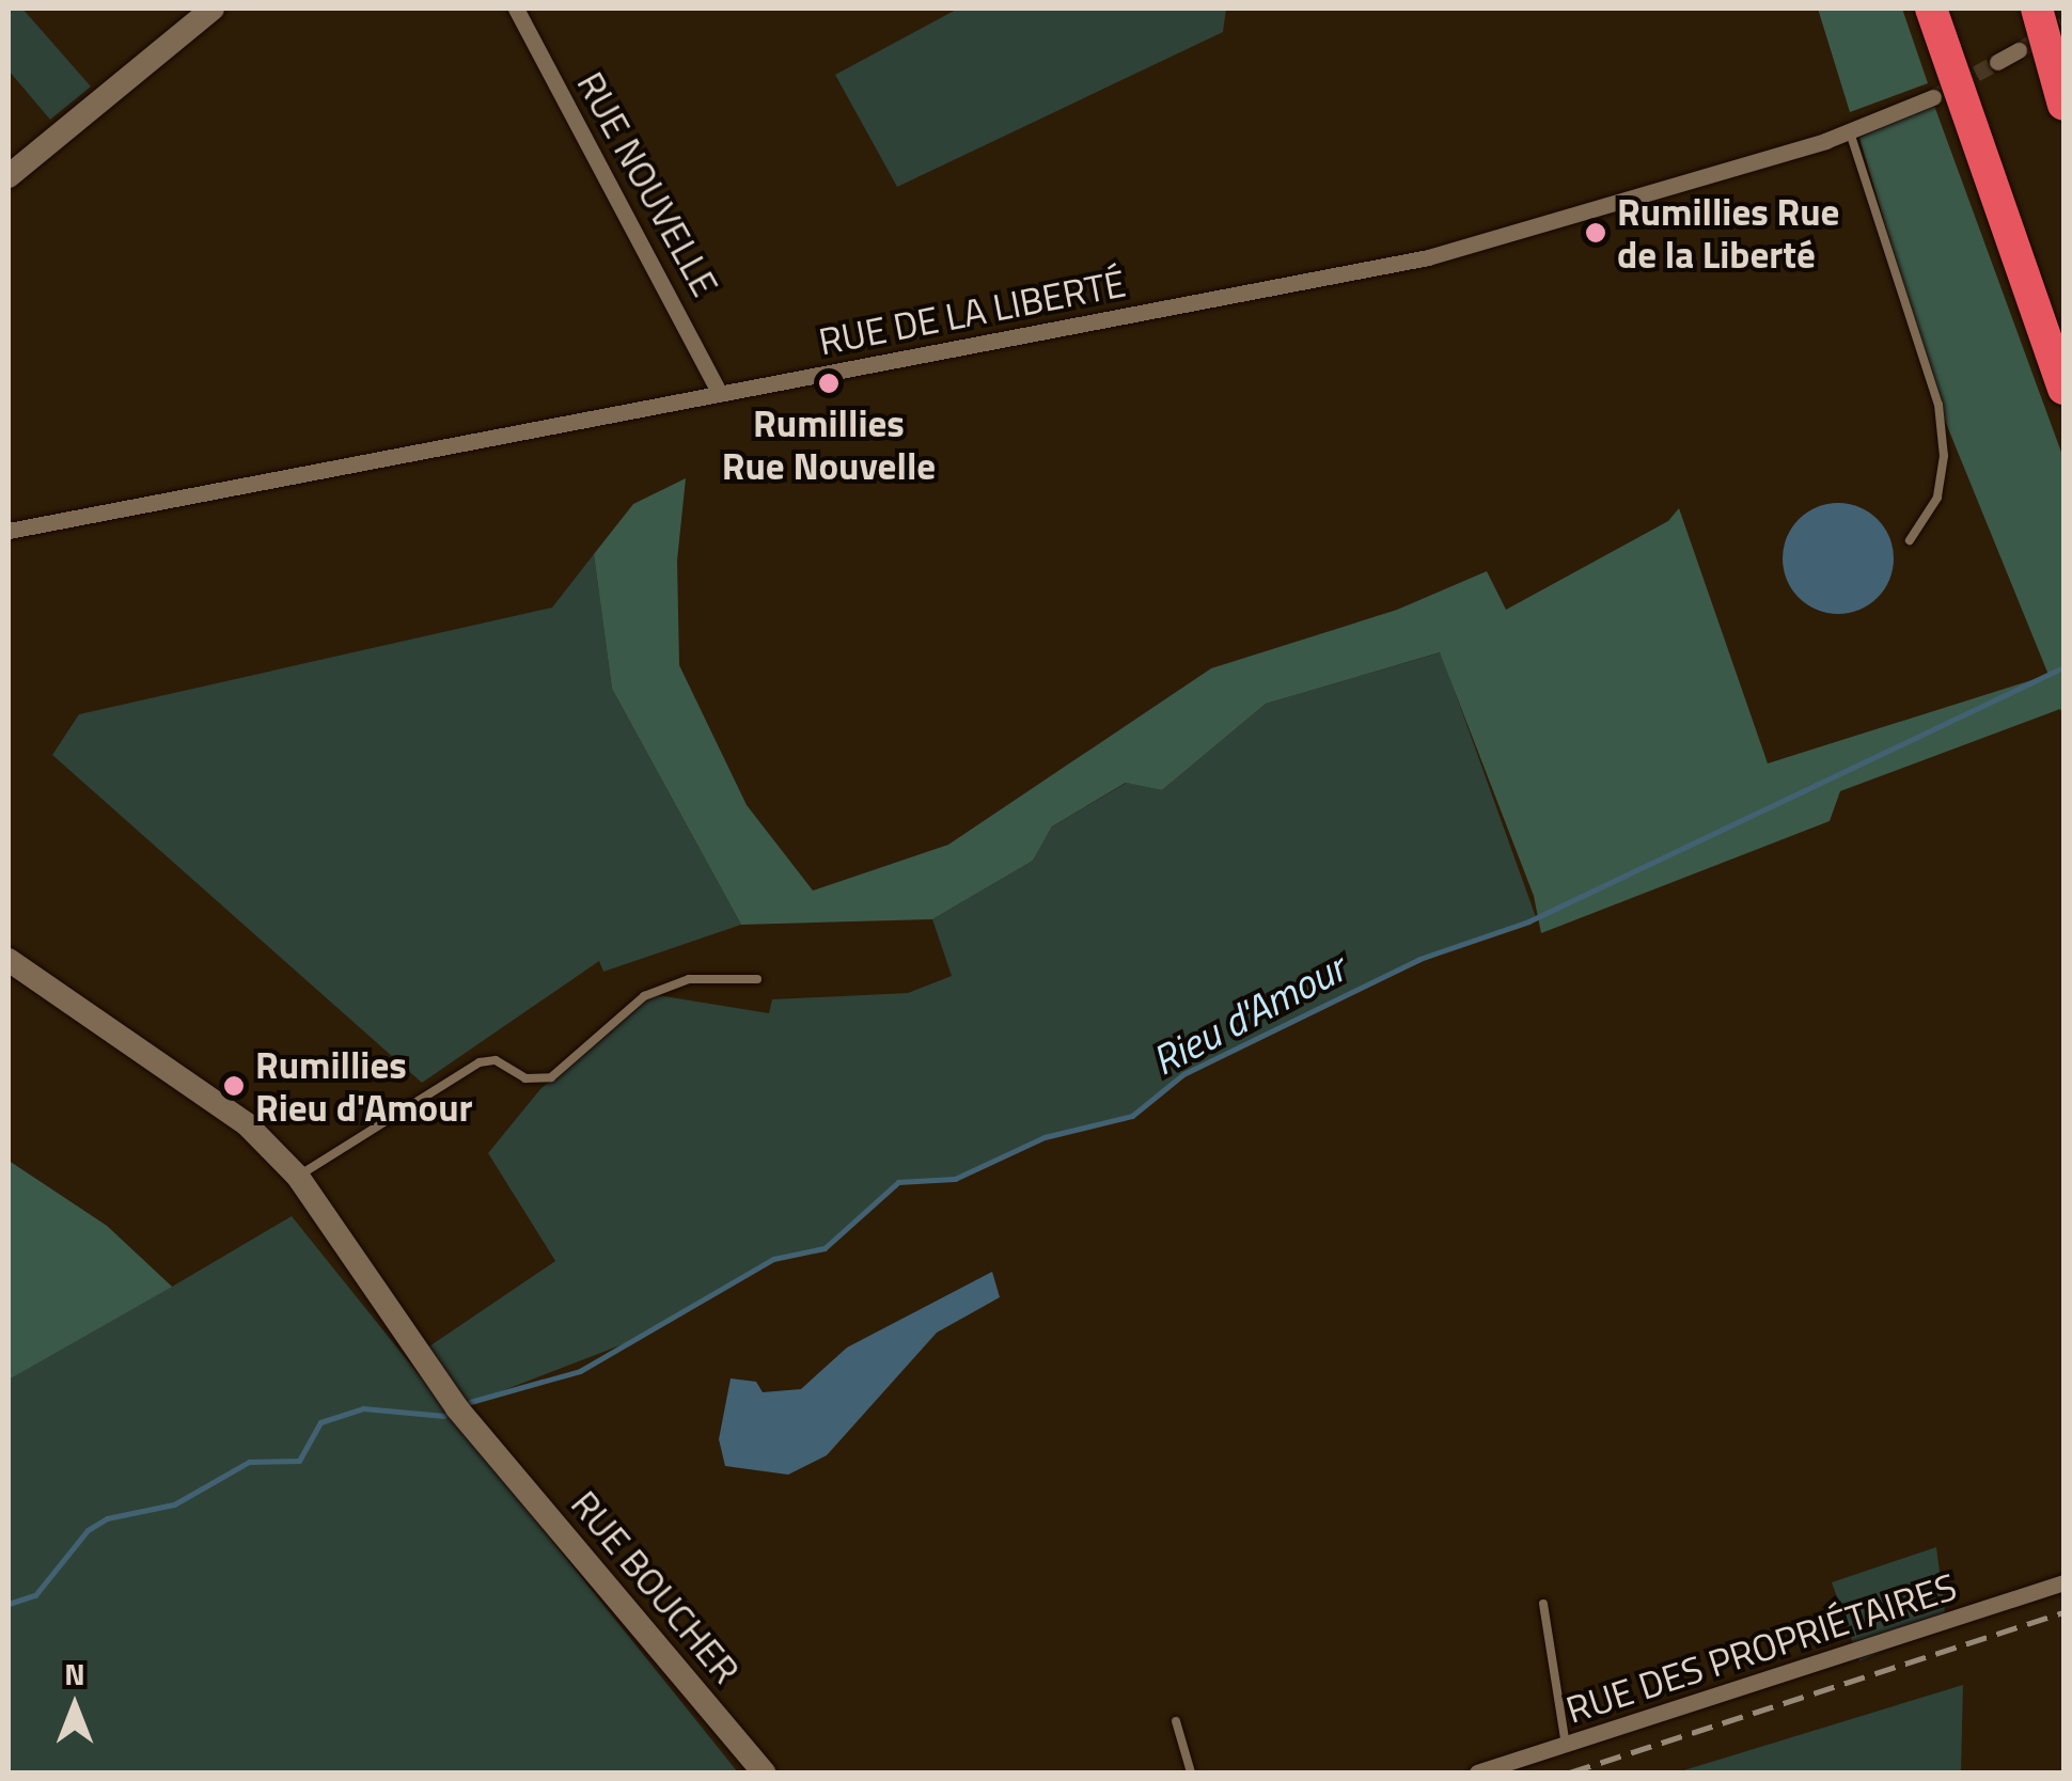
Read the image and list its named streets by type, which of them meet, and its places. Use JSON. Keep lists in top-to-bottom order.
{
  "streets": {
    "street": [
      "RUE NOUVELLE",
      "RUE DE LA LIBERTÉ",
      "RUE BOUCHER",
      "RUE DES PROPRIÉTAIRES"
    ]
  },
  "crossings": [
    ["RUE NOUVELLE", "RUE DE LA LIBERTÉ"]
  ],
  "water": ["Rieu d'Amour"],
  "places": ["Rumillies Rue de la Liberté", "Rumillies Rue Nouvelle", "Rumillies Rieu d'Amour"],
  "north": "top"
}
